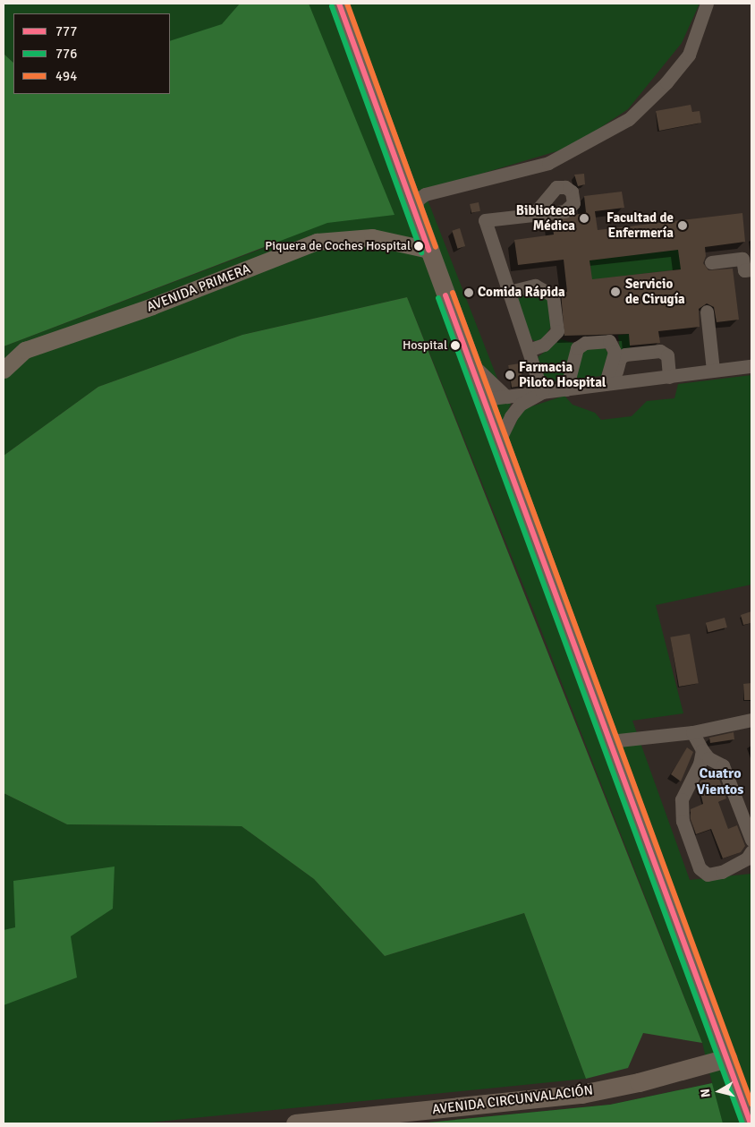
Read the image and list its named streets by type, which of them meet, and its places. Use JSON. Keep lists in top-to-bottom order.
{
  "streets": {
    "highway": ["AVENIDA CIRCUNVALACIÓN"],
    "main road": ["AVENIDA PRIMERA"]
  },
  "districts": ["Cuatro Vientos"],
  "places": [
    "Biblioteca Médica",
    "Facultad de Enfermería",
    "Piquera de Coches Hospital",
    "Servicio de Cirugía",
    "Comida Rápida",
    "Hospital",
    "Farmacia Piloto Hospital"
  ],
  "lines": ["transit line 777", "transit line 494", "transit line 776"],
  "legend": ["777", "776", "494"],
  "north": "left"
}
